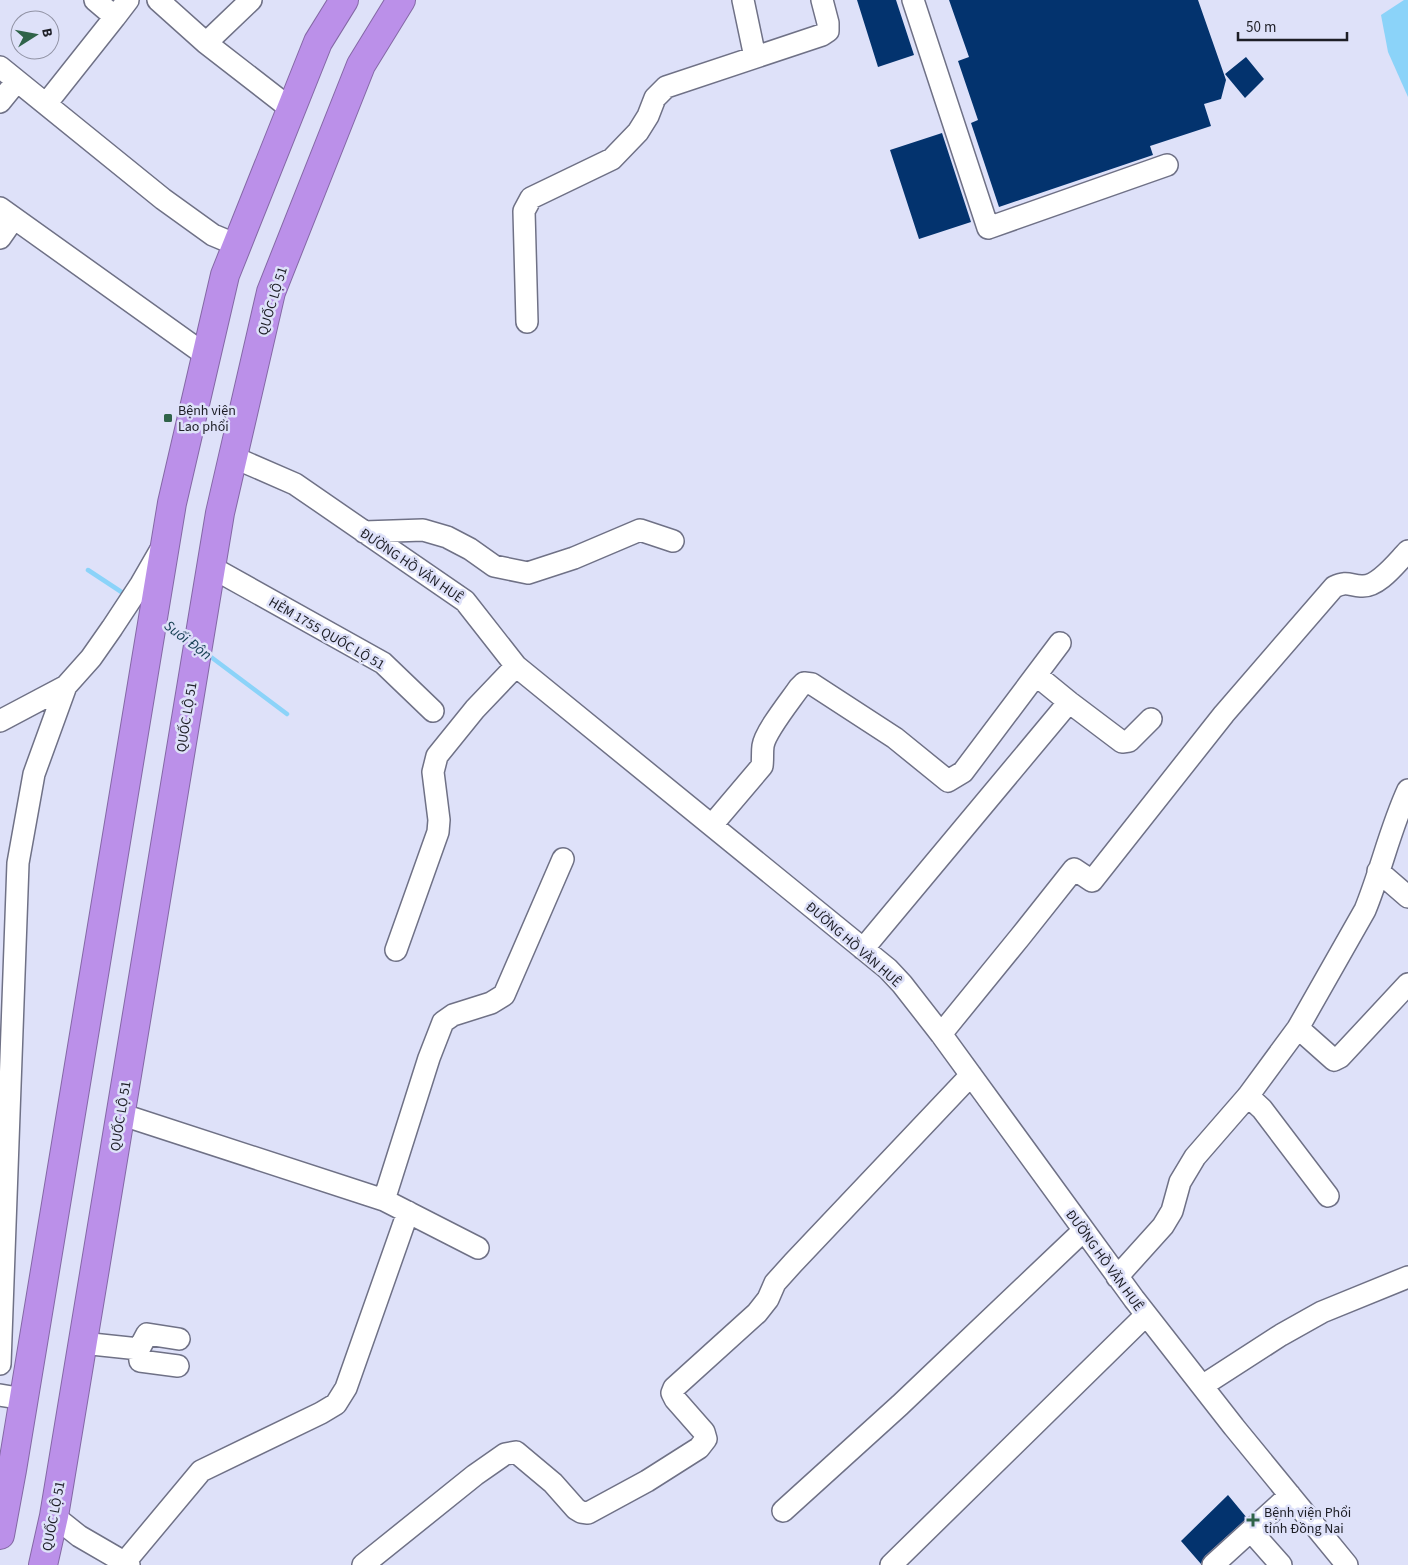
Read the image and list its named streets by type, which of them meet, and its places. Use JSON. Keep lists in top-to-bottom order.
{
  "streets": {
    "highway": ["QUỐC LỘ 51"],
    "street": ["ĐƯỜNG HỒ VĂN HUÊ", "HẺM 1755 QUỐC LỘ 51"]
  },
  "crossings": [
    ["QUỐC LỘ 51", "ĐƯỜNG HỒ VĂN HUÊ"],
    ["QUỐC LỘ 51", "HẺM 1755 QUỐC LỘ 51"]
  ],
  "water": ["Suối Độn"],
  "places": {
    "transit": ["Bệnh viện Lao phổi"],
    "health": ["Bệnh viện Phổi tỉnh Đồng Nai"]
  },
  "scale_bar": "50 m",
  "north": "right"
}
